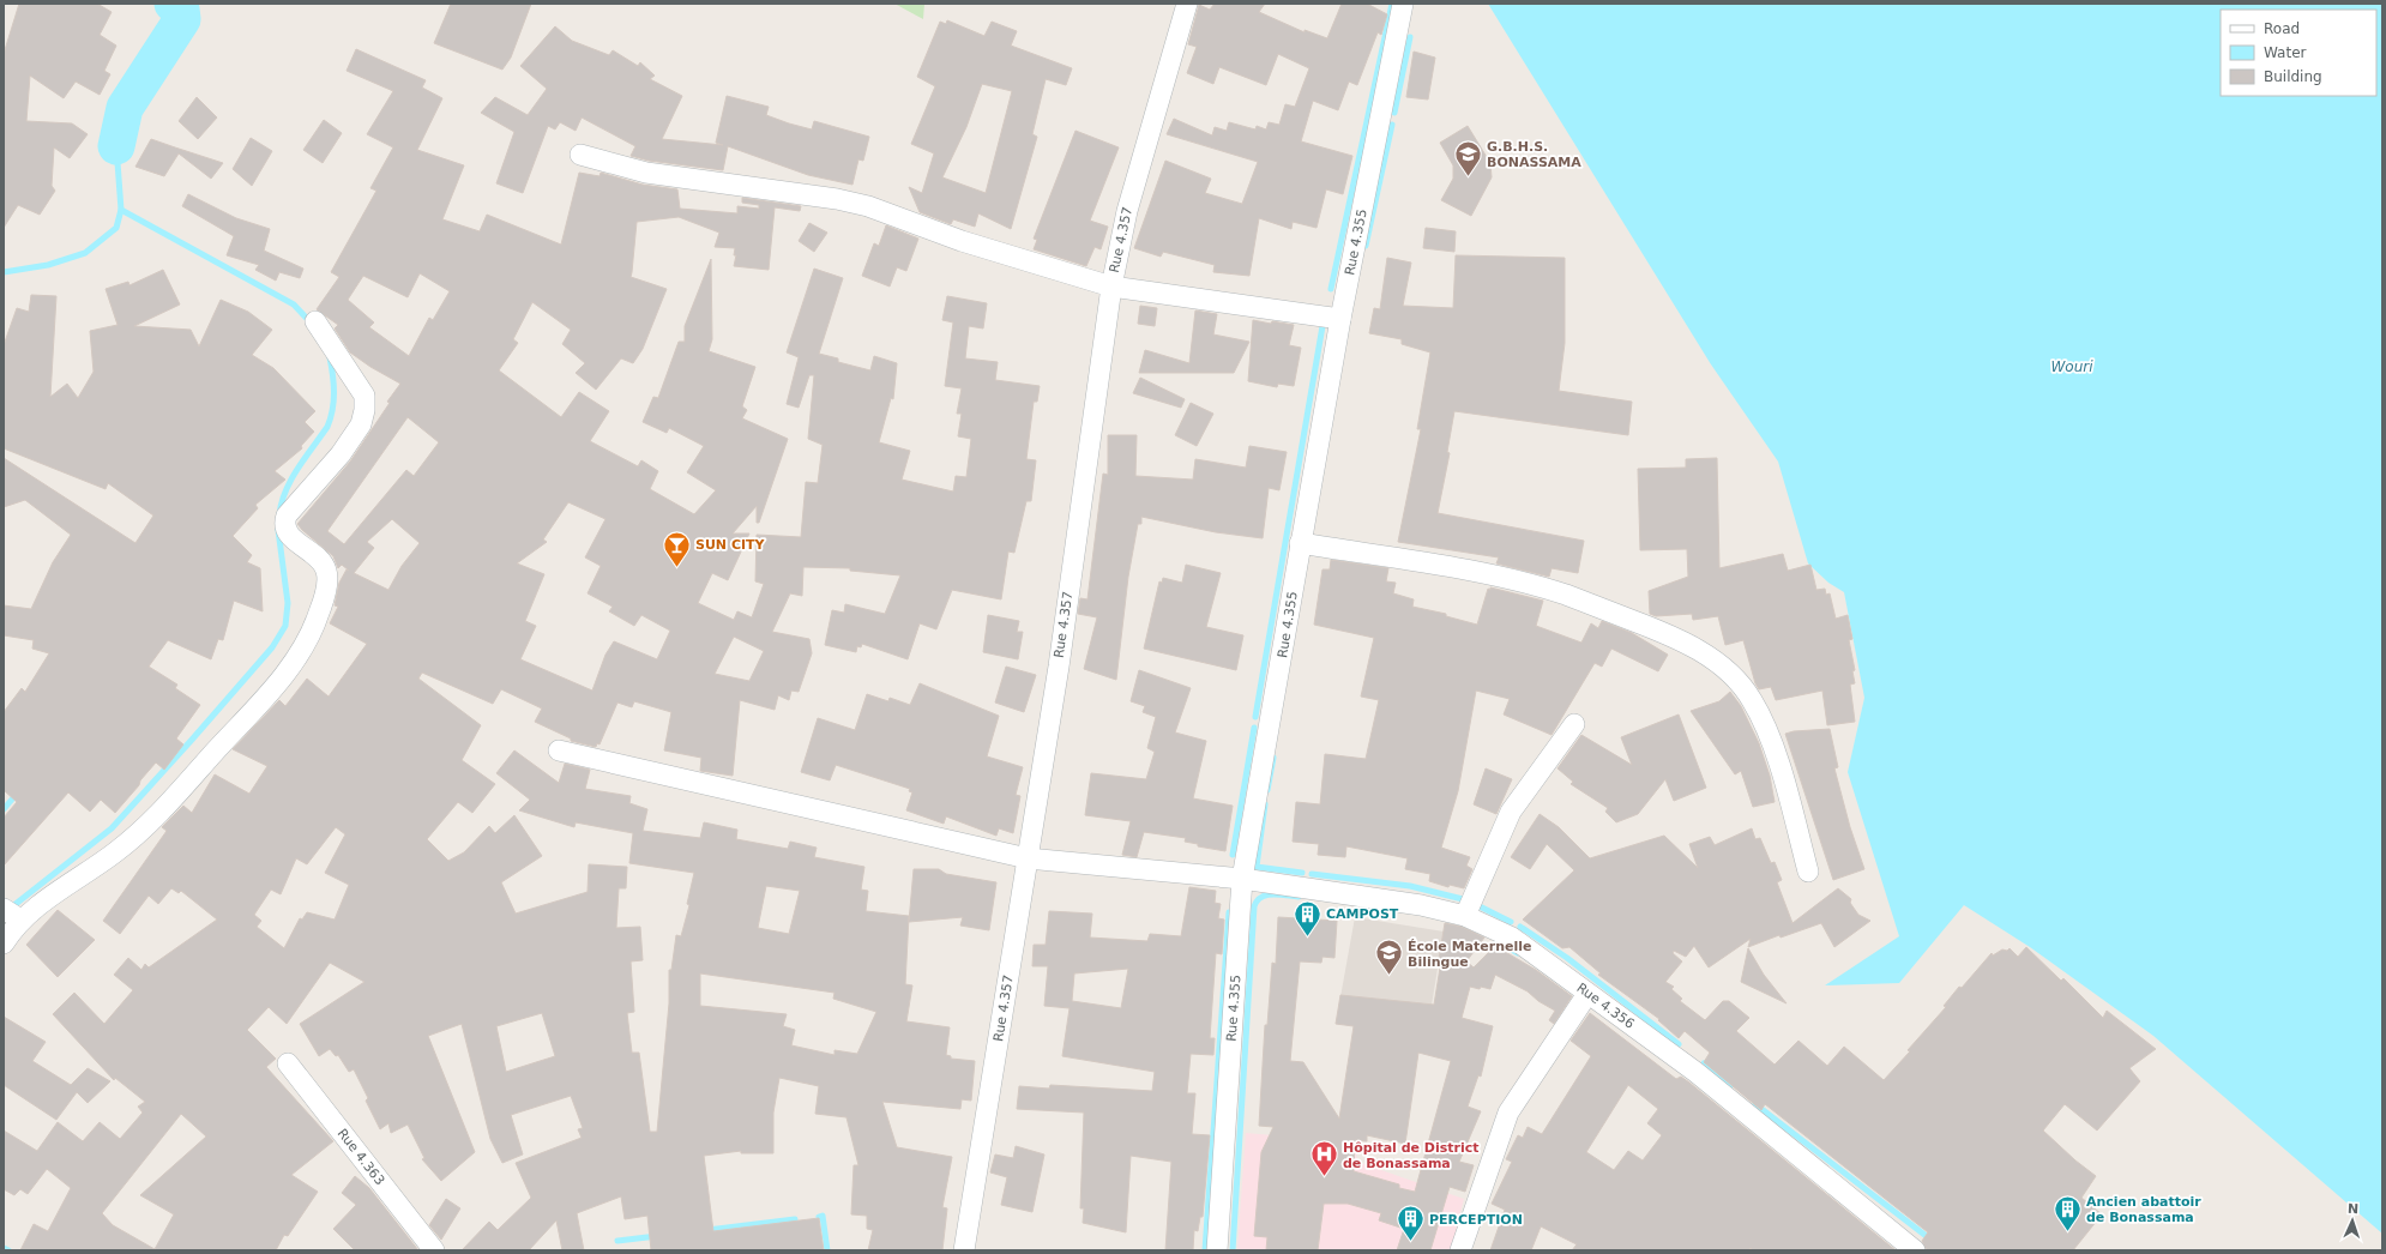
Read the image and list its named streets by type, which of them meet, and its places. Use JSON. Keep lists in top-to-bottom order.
{
  "streets": {
    "street": [
      "Rue 4.357",
      "Rue 4.355",
      "Rue 4.356",
      "Rue 4.363"
    ]
  },
  "crossings": [
    ["Rue 4.357", "Rue 4.356"],
    ["Rue 4.355", "Rue 4.356"]
  ],
  "water": ["Wouri"],
  "places": {
    "school or university": ["G.B.H.S. BONASSAMA", "École Maternelle Bilingue"],
    "bar": ["SUN CITY"],
    "building": ["CAMPOST", "Ancien abattoir de Bonassama", "PERCEPTION"],
    "hospital": ["Hôpital de District de Bonassama"]
  },
  "legend": ["Road", "Water", "Building"],
  "north": "top"
}
